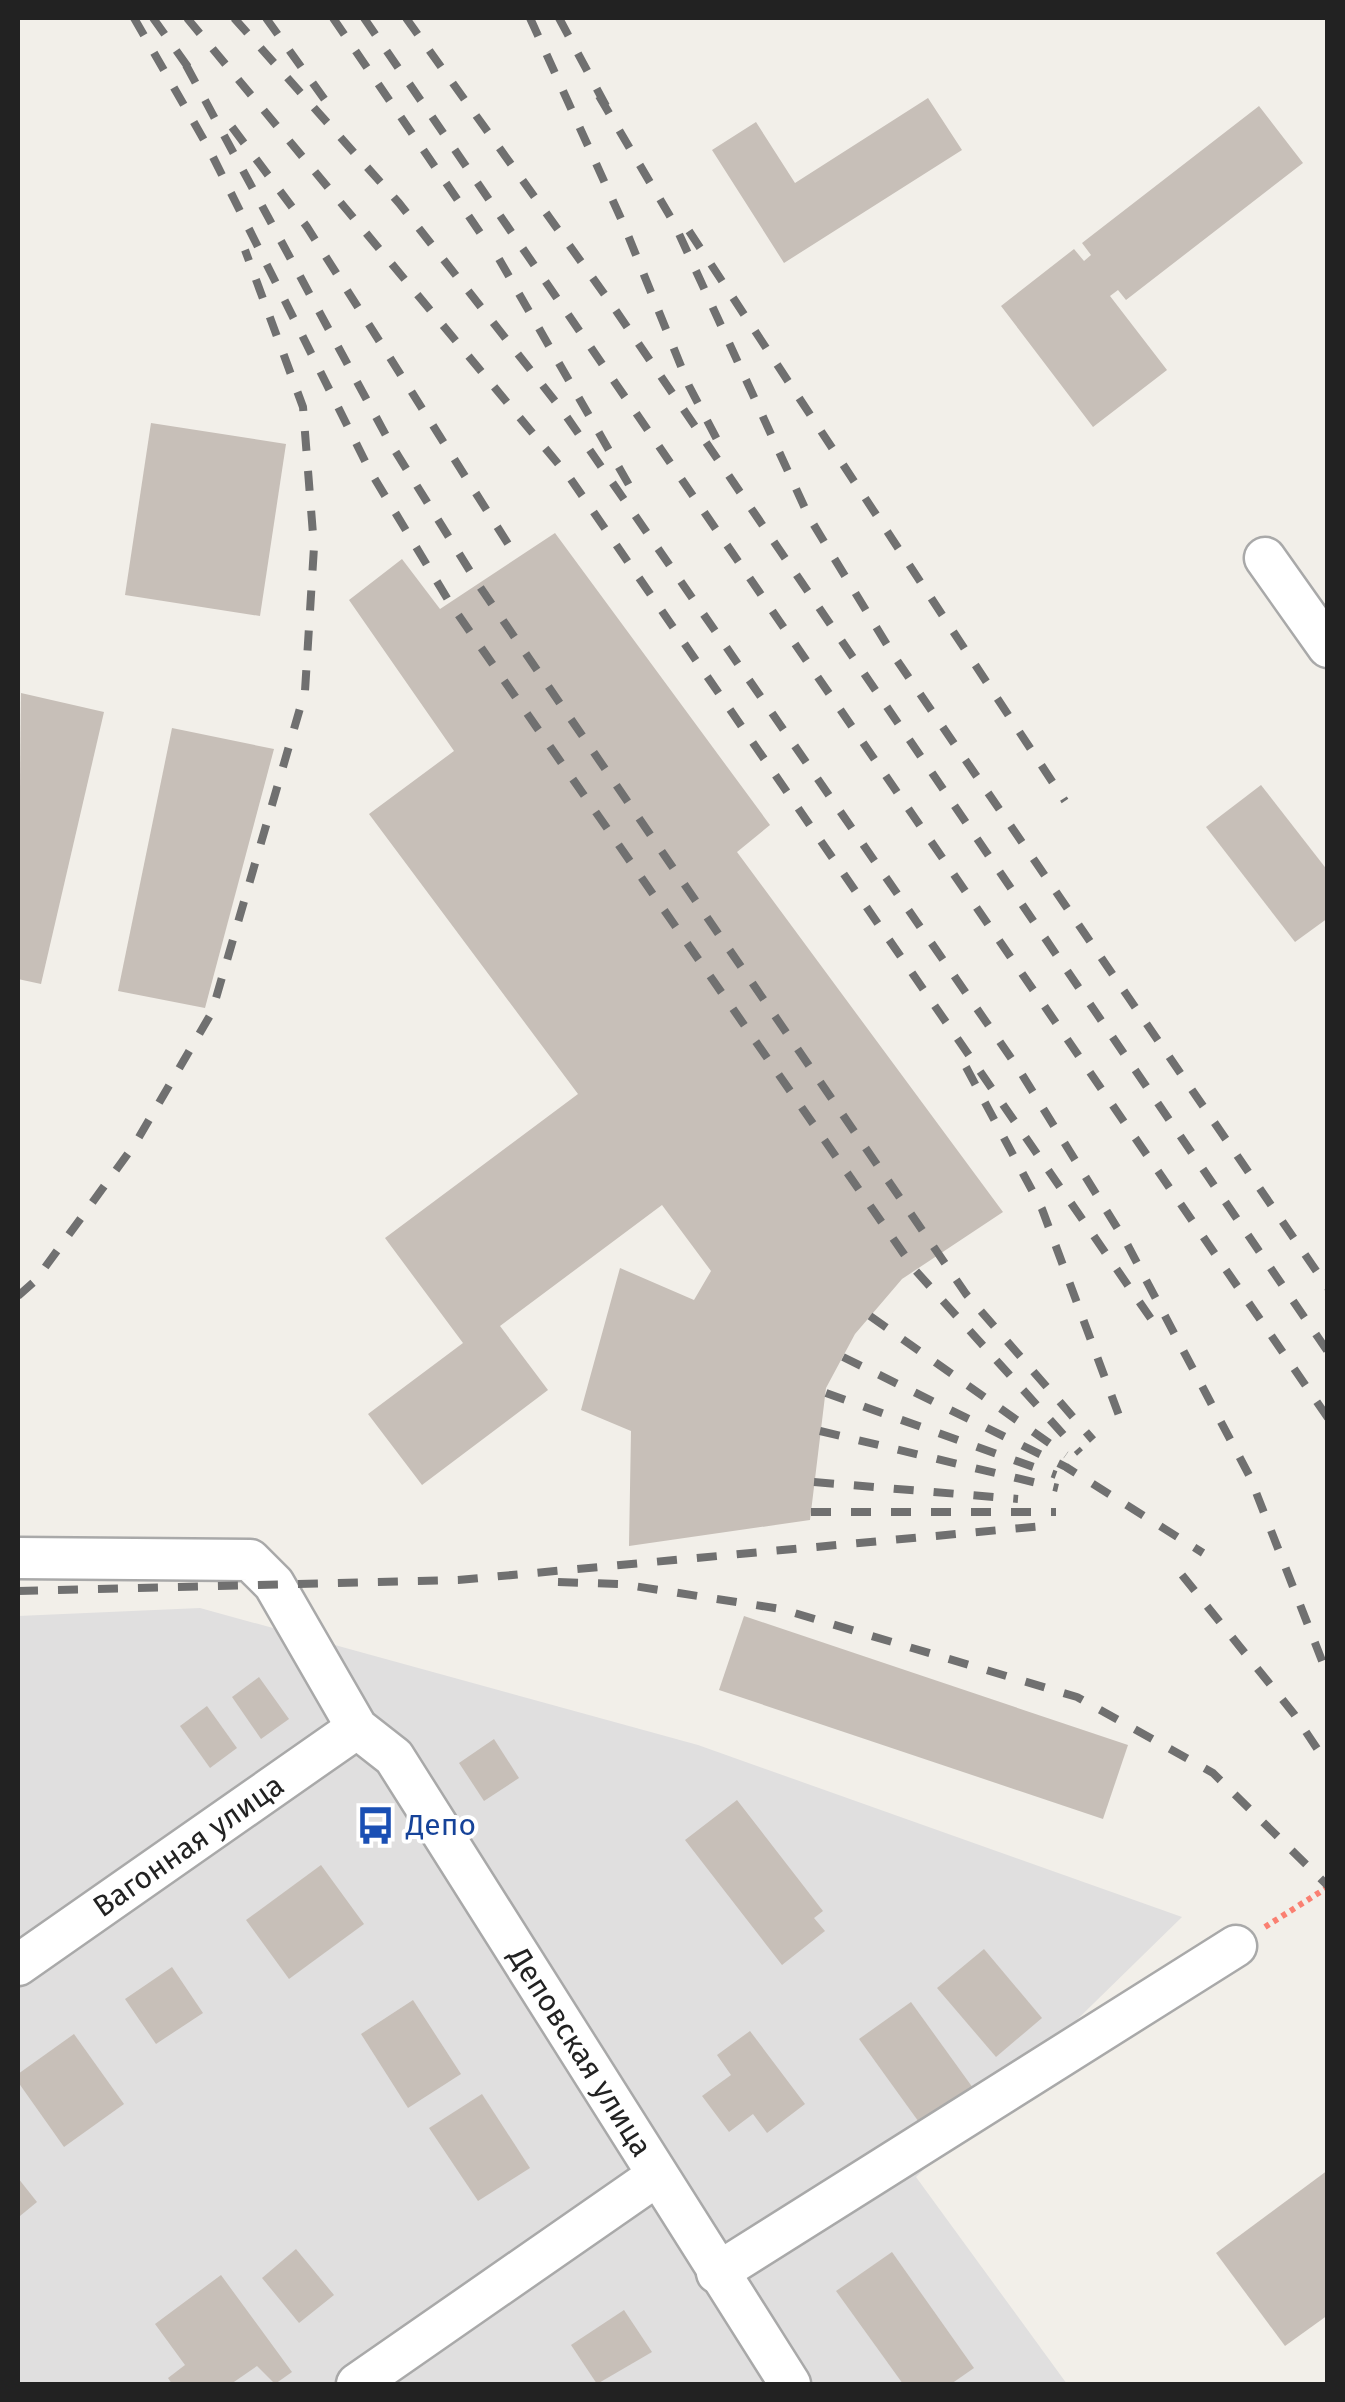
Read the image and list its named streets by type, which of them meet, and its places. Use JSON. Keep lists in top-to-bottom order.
{
  "streets": {
    "street": ["Вагонная улица", "Деповская улица"]
  },
  "crossings": [
    ["Вагонная улица", "Деповская улица"]
  ],
  "places": {
    "bus stop": ["Депо"]
  }
}
